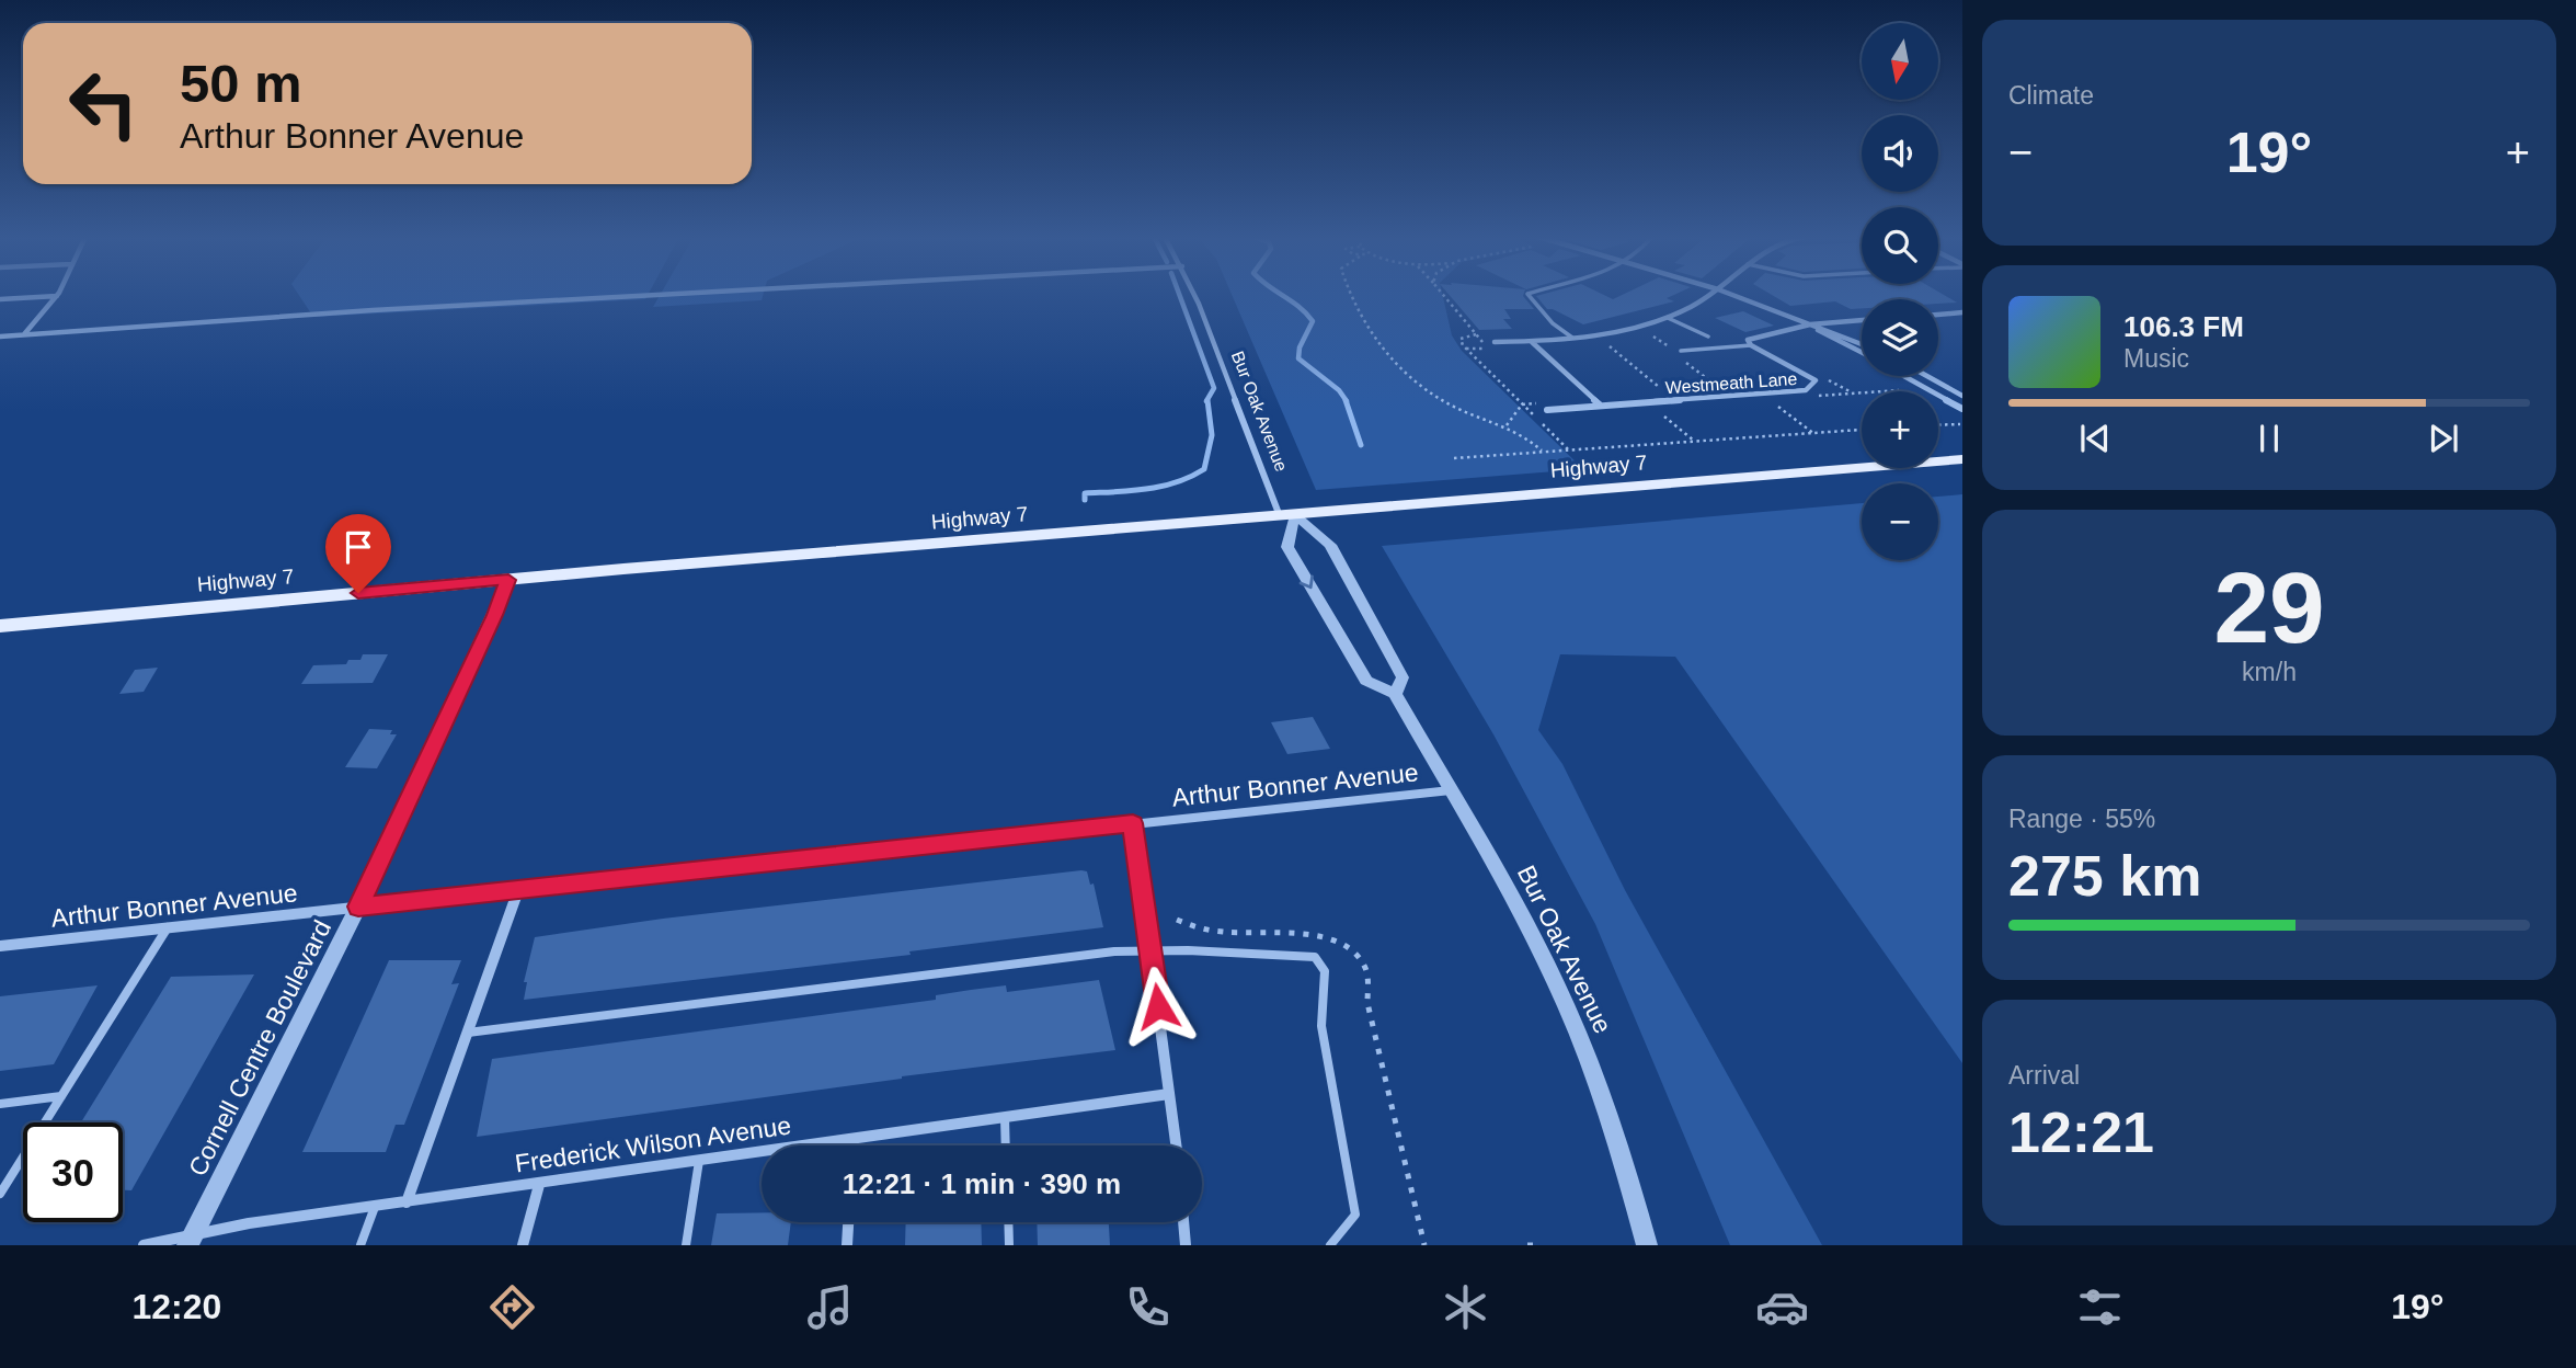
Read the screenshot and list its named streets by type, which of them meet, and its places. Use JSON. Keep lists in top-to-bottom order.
{
  "streets": {
    "main road": ["Highway 7"],
    "street": [
      "Westmeath Lane",
      "Bur Oak Avenue",
      "Arthur Bonner Avenue",
      "Cornell Centre Boulevard",
      "Frederick Wilson Avenue"
    ]
  },
  "crossings": [
    ["Bur Oak Avenue", "Highway 7"],
    ["Bur Oak Avenue", "Arthur Bonner Avenue"],
    ["Highway 7", "Cornell Centre Boulevard"],
    ["Arthur Bonner Avenue", "Cornell Centre Boulevard"],
    ["Cornell Centre Boulevard", "Frederick Wilson Avenue"]
  ],
  "north": "bottom",
  "page": {
    "tile": [
      "Climate",
      ["29", "km/h"],
      ["Range · 55%", "275 km"],
      ["Arrival", "12:21"]
    ],
    "map_buttons": ["+", "−"],
    "turn": ["50 m", "Arthur Bonner Avenue"],
    "heat": ["−", "19°", "+"],
    "song": ["106.3 FM", "Music"],
    "limit": "30",
    "trip": "12:21 · 1 min · 390 m",
    "tabs": ["12:20", "19°"]
  }
}
